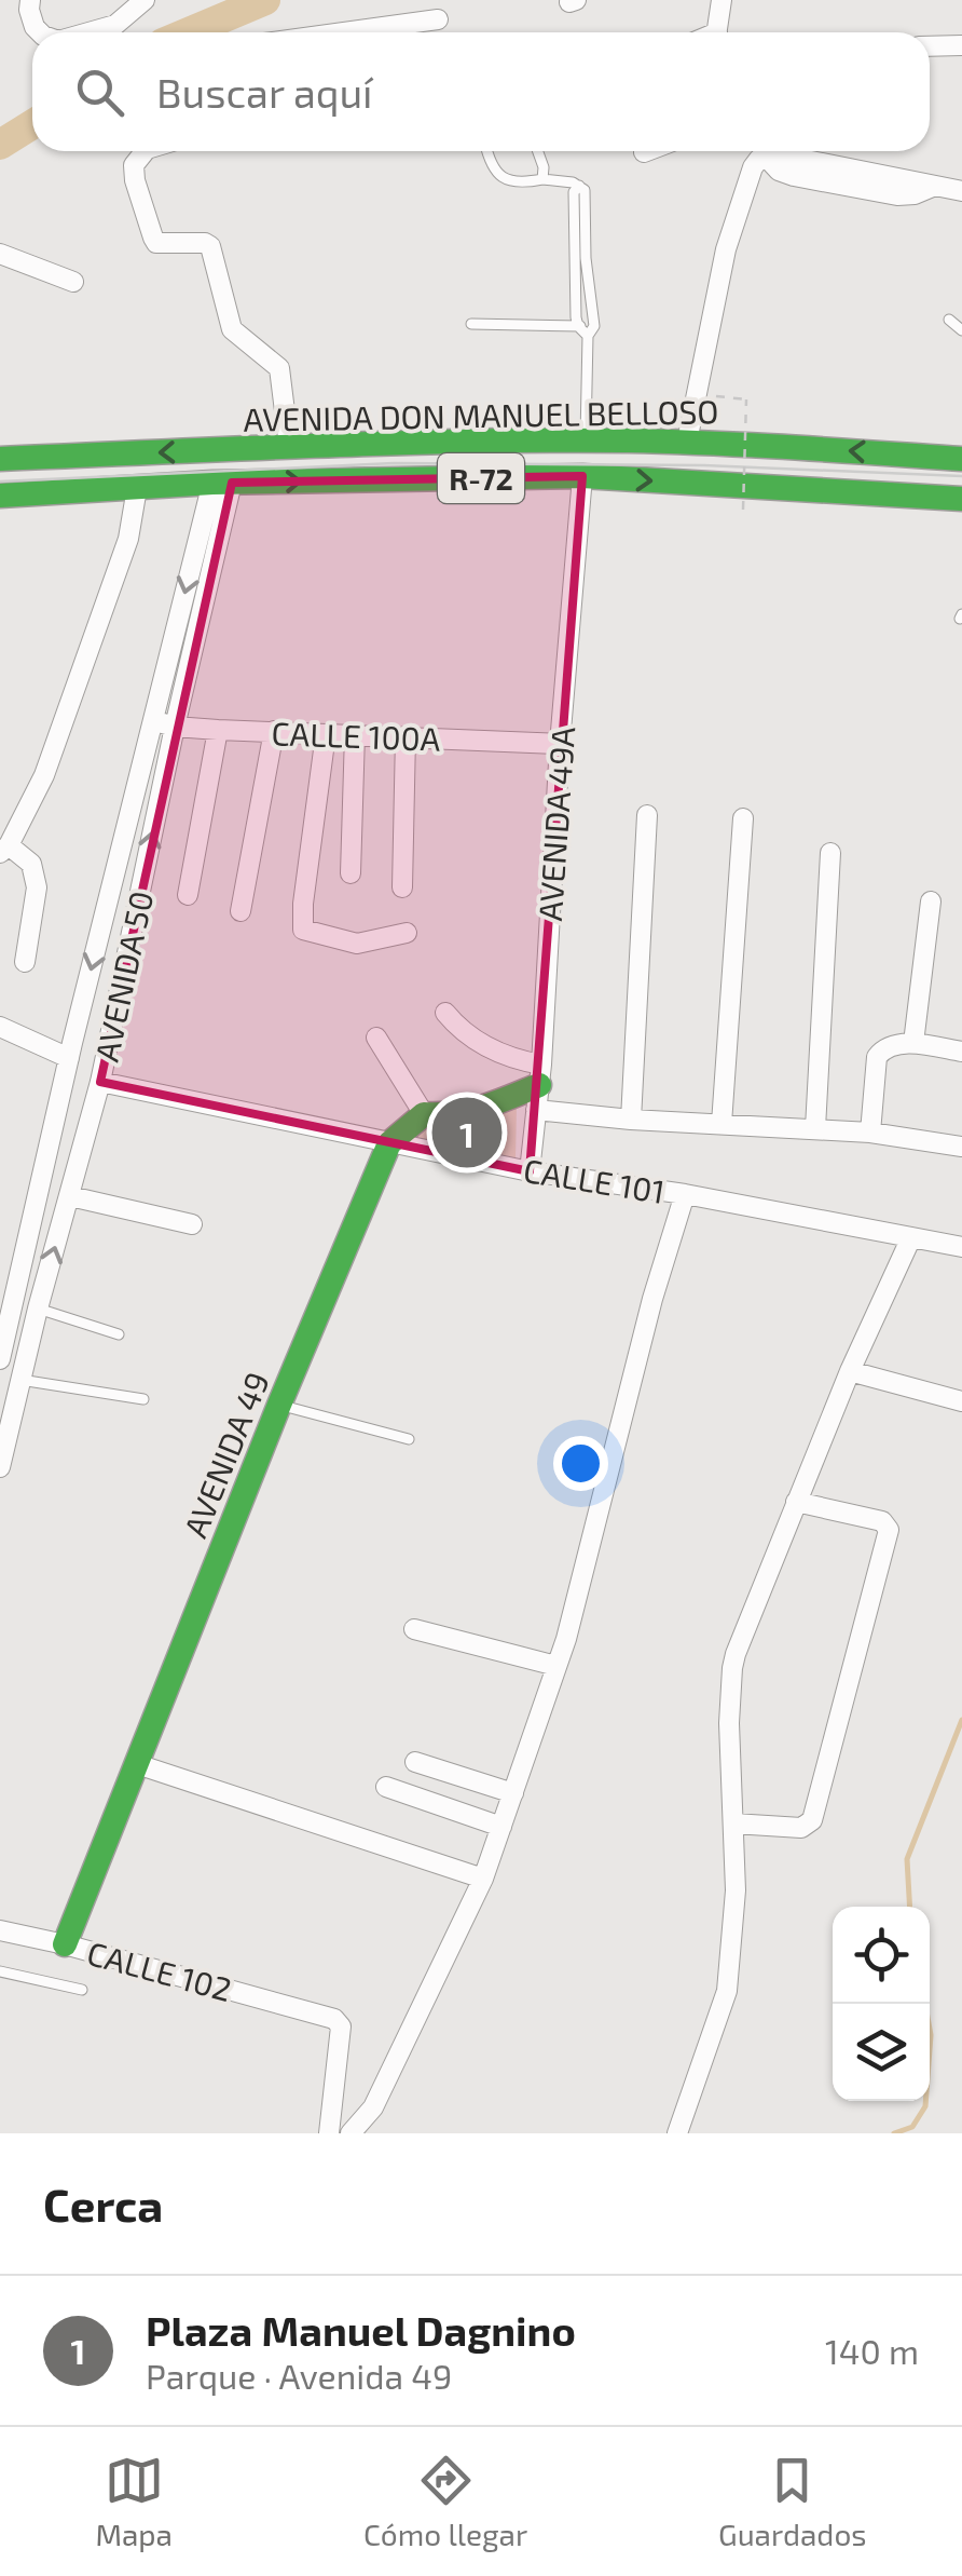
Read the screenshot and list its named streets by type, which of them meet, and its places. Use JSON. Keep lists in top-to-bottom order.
{
  "streets": {
    "main road": ["AVENIDA DON MANUEL BELLOSO", "R-72", "AVENIDA 49"],
    "street": [
      "CALLE 100A",
      "AVENIDA 49A",
      "AVENIDA 50",
      "CALLE 101",
      "CALLE 102"
    ]
  },
  "crossings": [
    ["AVENIDA DON MANUEL BELLOSO", "AVENIDA 49A"],
    ["AVENIDA DON MANUEL BELLOSO", "AVENIDA 50"],
    ["CALLE 100A", "AVENIDA 49A"],
    ["CALLE 100A", "AVENIDA 50"],
    ["AVENIDA 49A", "CALLE 101"],
    ["AVENIDA 50", "CALLE 101"],
    ["CALLE 101", "AVENIDA 49"],
    ["AVENIDA 49", "CALLE 102"]
  ],
  "page": {
    "search": "Buscar aquí",
    "pins": "1",
    "heading": "Cerca",
    "list": [
      {
        "mark": "1",
        "name": "Plaza Manuel Dagnino",
        "note": "Parque · Avenida 49",
        "value": "140 m"
      }
    ],
    "nav": ["Mapa", "Cómo llegar", "Guardados"]
  }
}
